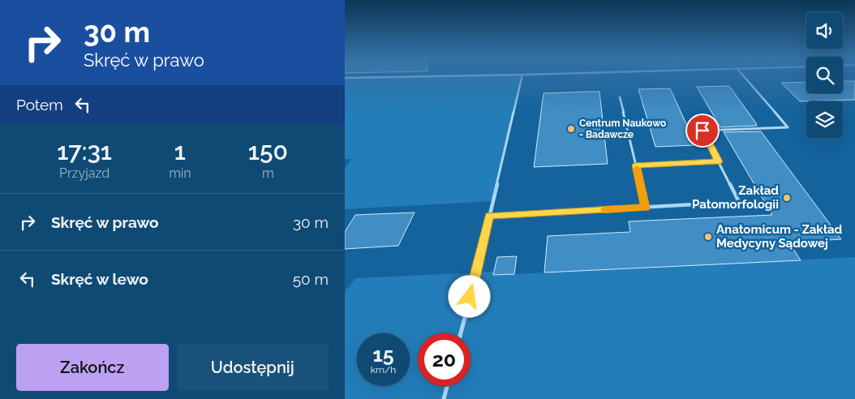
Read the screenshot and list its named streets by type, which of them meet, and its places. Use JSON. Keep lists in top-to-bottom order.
{
  "places": ["Centrum Naukowo - Badawcze", "Zakład Patomorfologii", "Anatomicum - Zakład Medycyny Sądowej"],
  "page": {
    "turn": ["30 m", "Skręć w prawo"],
    "then": "Potem",
    "eta": [
      "17:31",
      "Przyjazd",
      "1",
      "min",
      "150",
      "m"
    ],
    "list": [
      {
        "name": "Skręć w prawo",
        "value": "30 m"
      },
      {
        "name": "Skręć w lewo",
        "value": "50 m"
      }
    ],
    "speed": "15 km/h",
    "limit": "20",
    "buttons": ["Zakończ", "Udostępnij"]
  }
}
